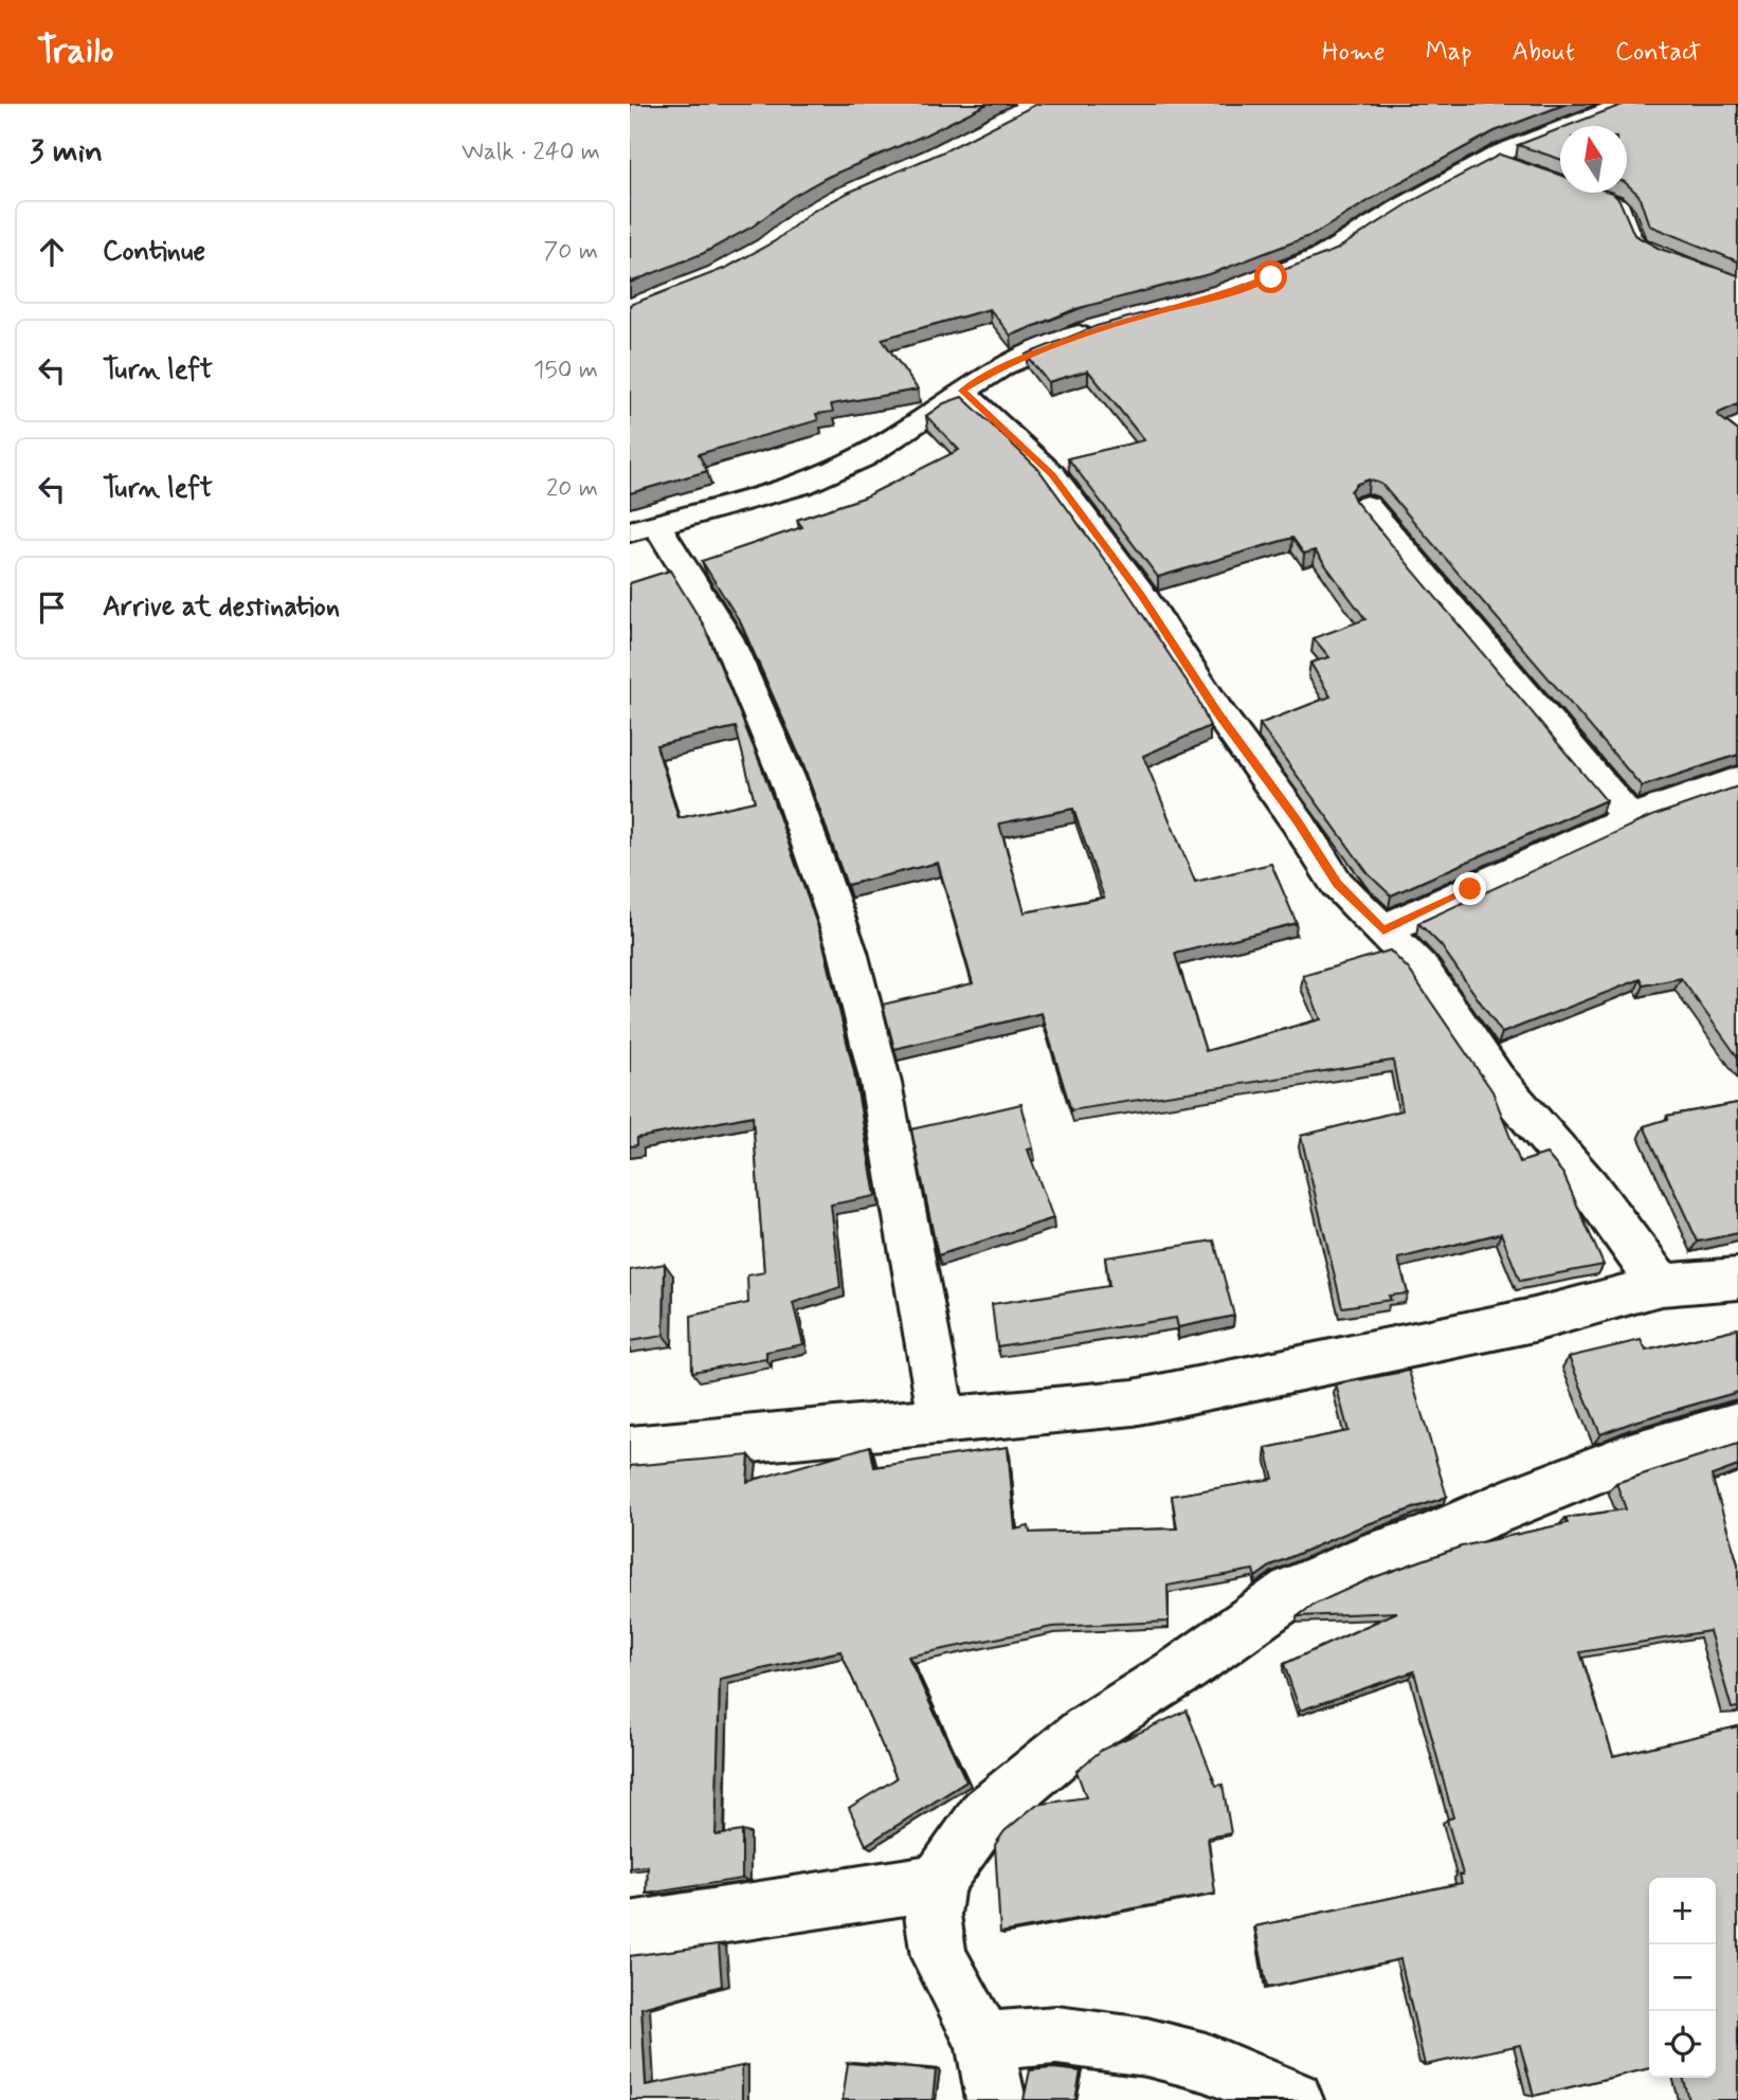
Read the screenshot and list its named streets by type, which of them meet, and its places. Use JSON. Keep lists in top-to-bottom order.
{
  "north": "top",
  "page": {
    "header": "Trailo",
    "nav": [
      "Home",
      "Map",
      "About",
      "Contact"
    ],
    "heading": ["3 min", "Walk · 240 m"],
    "list": [
      ["Continue", "70 m"],
      ["Turn left", "150 m"],
      ["Turn left", "20 m"],
      "Arrive at destination"
    ],
    "map_buttons": ["+", "−"]
  }
}
